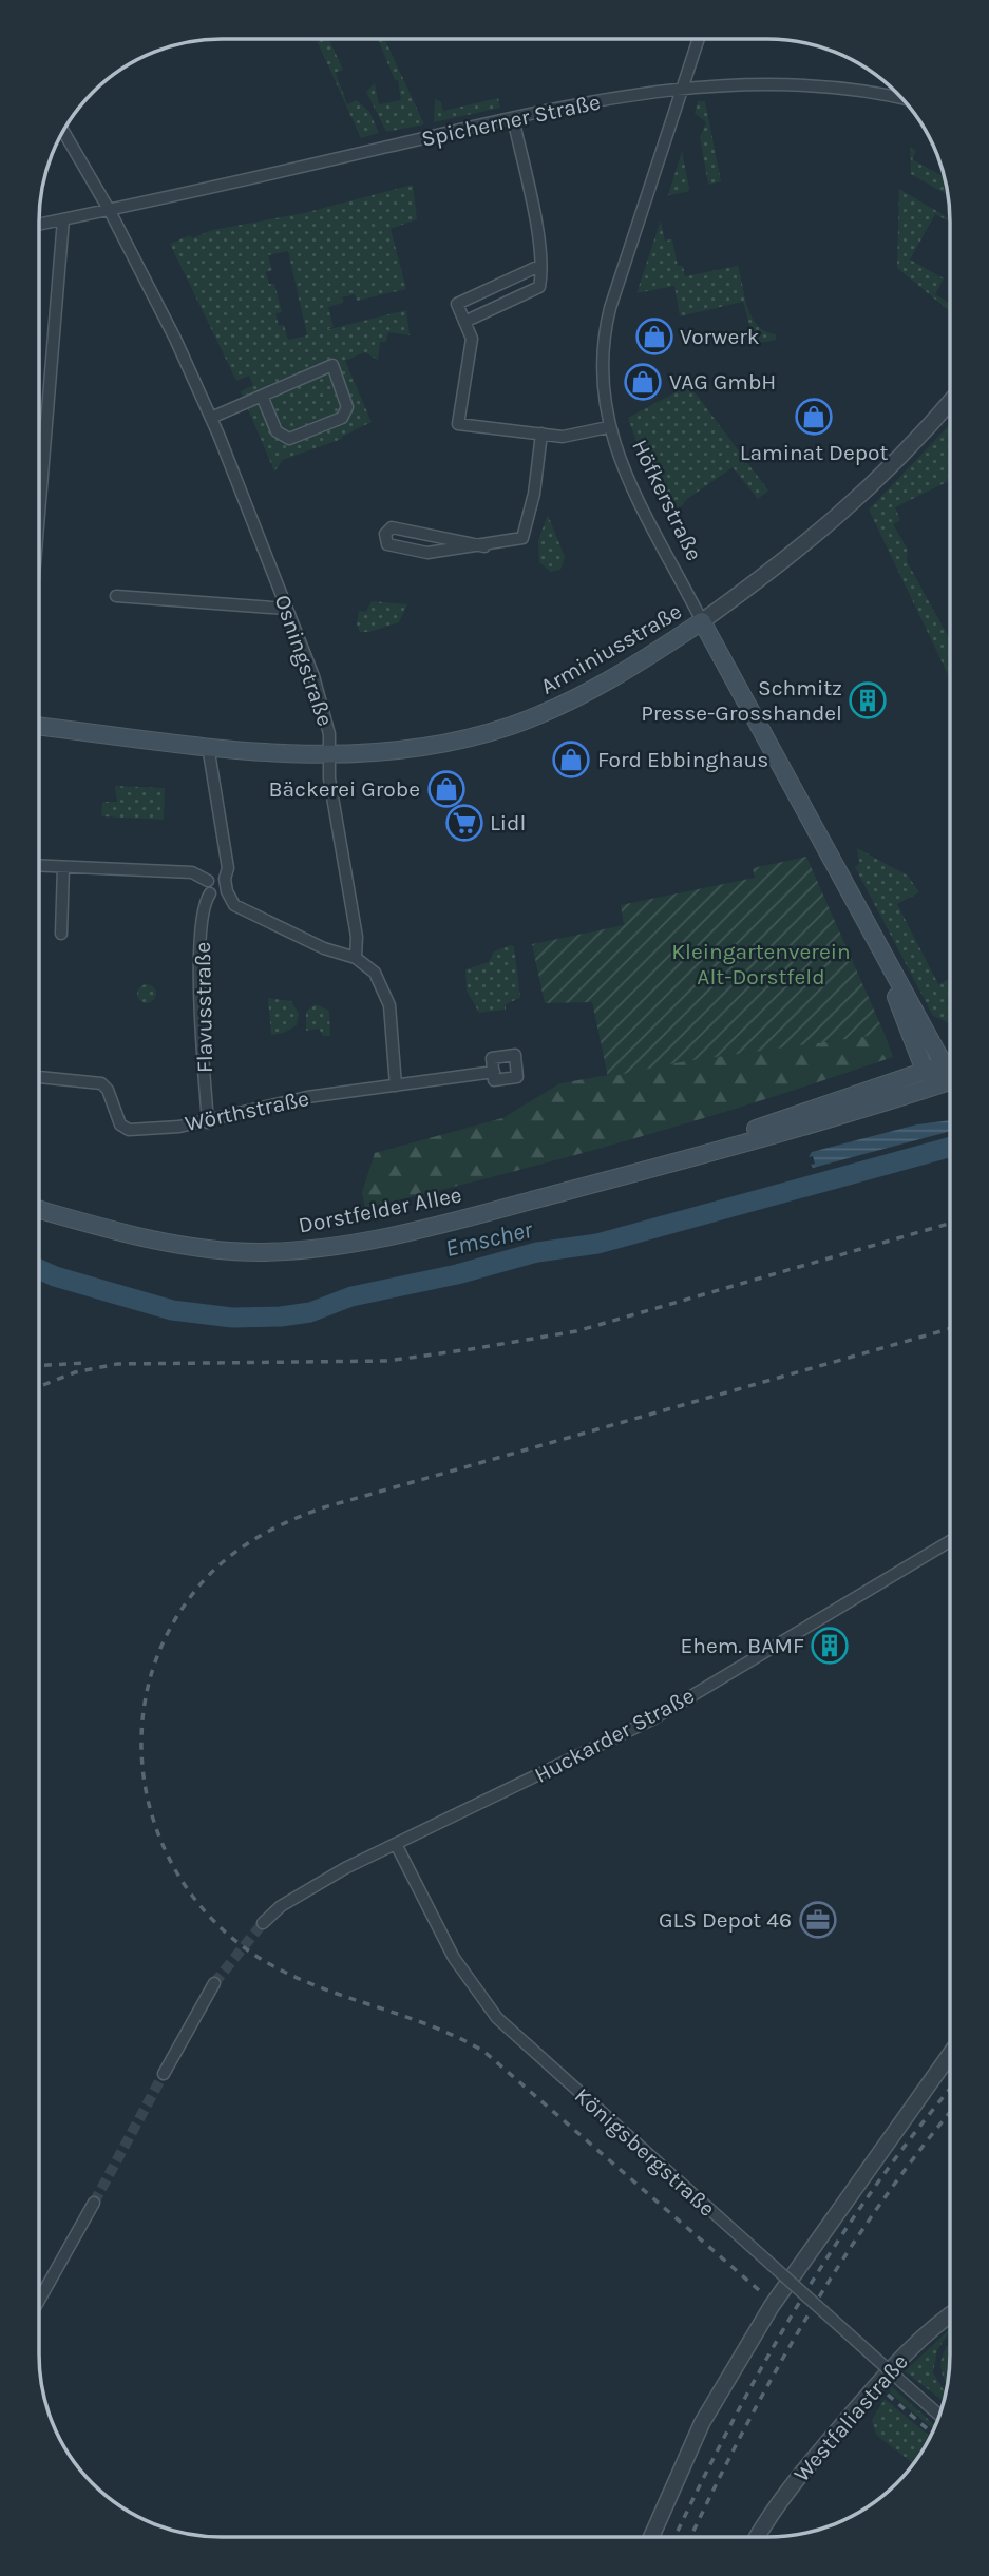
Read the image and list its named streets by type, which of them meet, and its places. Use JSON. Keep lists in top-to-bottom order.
{
  "streets": {
    "main road": ["Höfkerstraße", "Arminiusstraße", "Dorstfelder Allee"],
    "street": [
      "Spicherner Straße",
      "Osningstraße",
      "Flavusstraße",
      "Wörthstraße",
      "Huckarder Straße",
      "Königsbergstraße",
      "Westfaliastraße"
    ]
  },
  "crossings": [
    ["Spicherner Straße", "Höfkerstraße"],
    ["Spicherner Straße", "Osningstraße"],
    ["Höfkerstraße", "Arminiusstraße"],
    ["Höfkerstraße", "Dorstfelder Allee"],
    ["Arminiusstraße", "Osningstraße"],
    ["Flavusstraße", "Wörthstraße"],
    ["Huckarder Straße", "Königsbergstraße"]
  ],
  "water": ["Emscher"],
  "parks": ["Kleingartenverein Alt-Dorstfeld"],
  "places": {
    "shop": [
      "Vorwerk",
      "VAG GmbH",
      "Laminat Depot",
      "Ford Ebbinghaus",
      "Bäckerei Grobe"
    ],
    "building": ["Schmitz Presse-Grosshandel", "Ehem. BAMF"],
    "supermarket": ["Lidl"],
    "office": ["GLS Depot 46"]
  }
}
